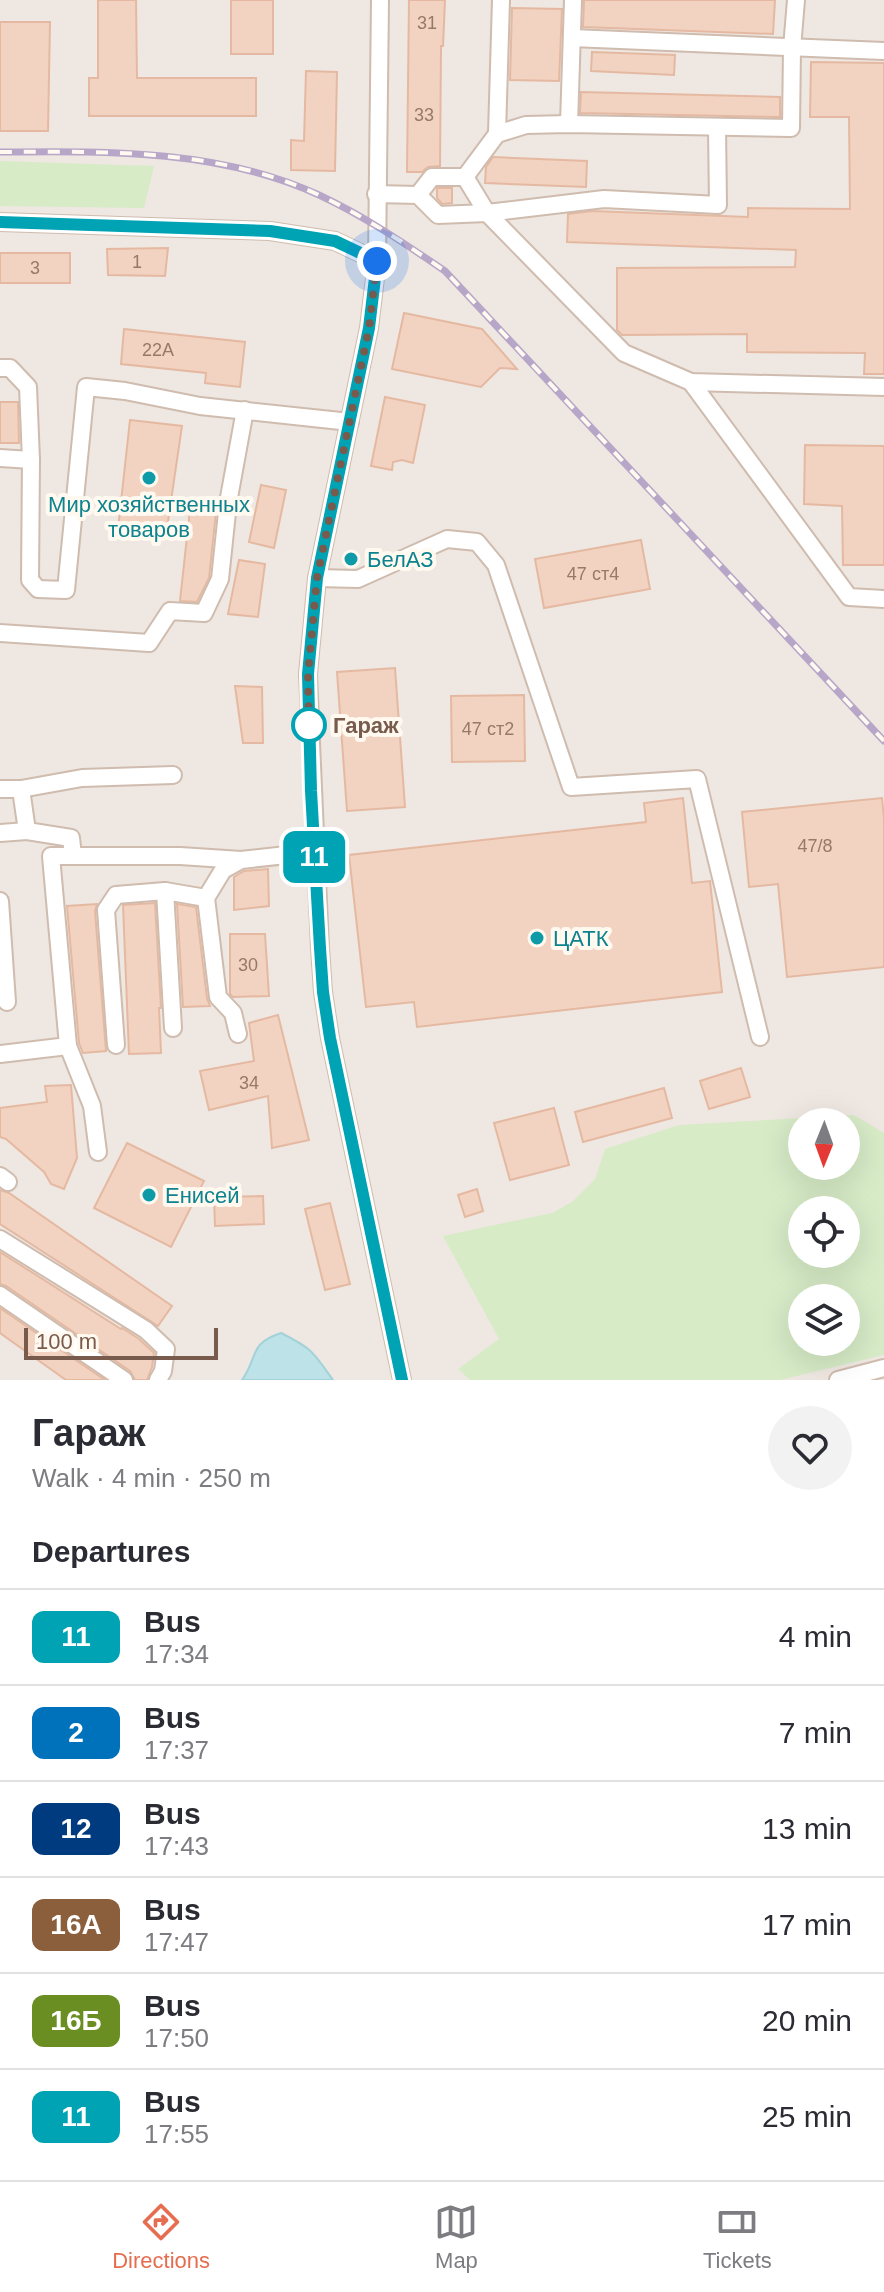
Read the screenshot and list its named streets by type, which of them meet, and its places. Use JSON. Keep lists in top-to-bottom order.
{
  "places": [
    "Мир хозяйственных товаров",
    "БелАЗ",
    "Гараж",
    "ЦАТК",
    "Енисей"
  ],
  "lines": ["bus line 11"],
  "house_numbers": [
    "31",
    "33",
    "1",
    "3",
    "22А",
    "47 ст4",
    "47 ст2",
    "47/8",
    "30",
    "34"
  ],
  "scale_bar": "100 m",
  "north": "bottom",
  "page": {
    "on_map": "11",
    "scale": "100 m",
    "heading": [
      ["Гараж", "Walk · 4 min · 250 m"],
      "Departures"
    ],
    "list": [
      {
        "mark": "11",
        "name": "Bus",
        "note": "17:34",
        "value": "4 min"
      },
      {
        "mark": "2",
        "name": "Bus",
        "note": "17:37",
        "value": "7 min"
      },
      {
        "mark": "12",
        "name": "Bus",
        "note": "17:43",
        "value": "13 min"
      },
      {
        "mark": "16А",
        "name": "Bus",
        "note": "17:47",
        "value": "17 min"
      },
      {
        "mark": "16Б",
        "name": "Bus",
        "note": "17:50",
        "value": "20 min"
      },
      {
        "mark": "11",
        "name": "Bus",
        "note": "17:55",
        "value": "25 min"
      }
    ],
    "tabs": ["Directions", "Map", "Tickets"]
  }
}
